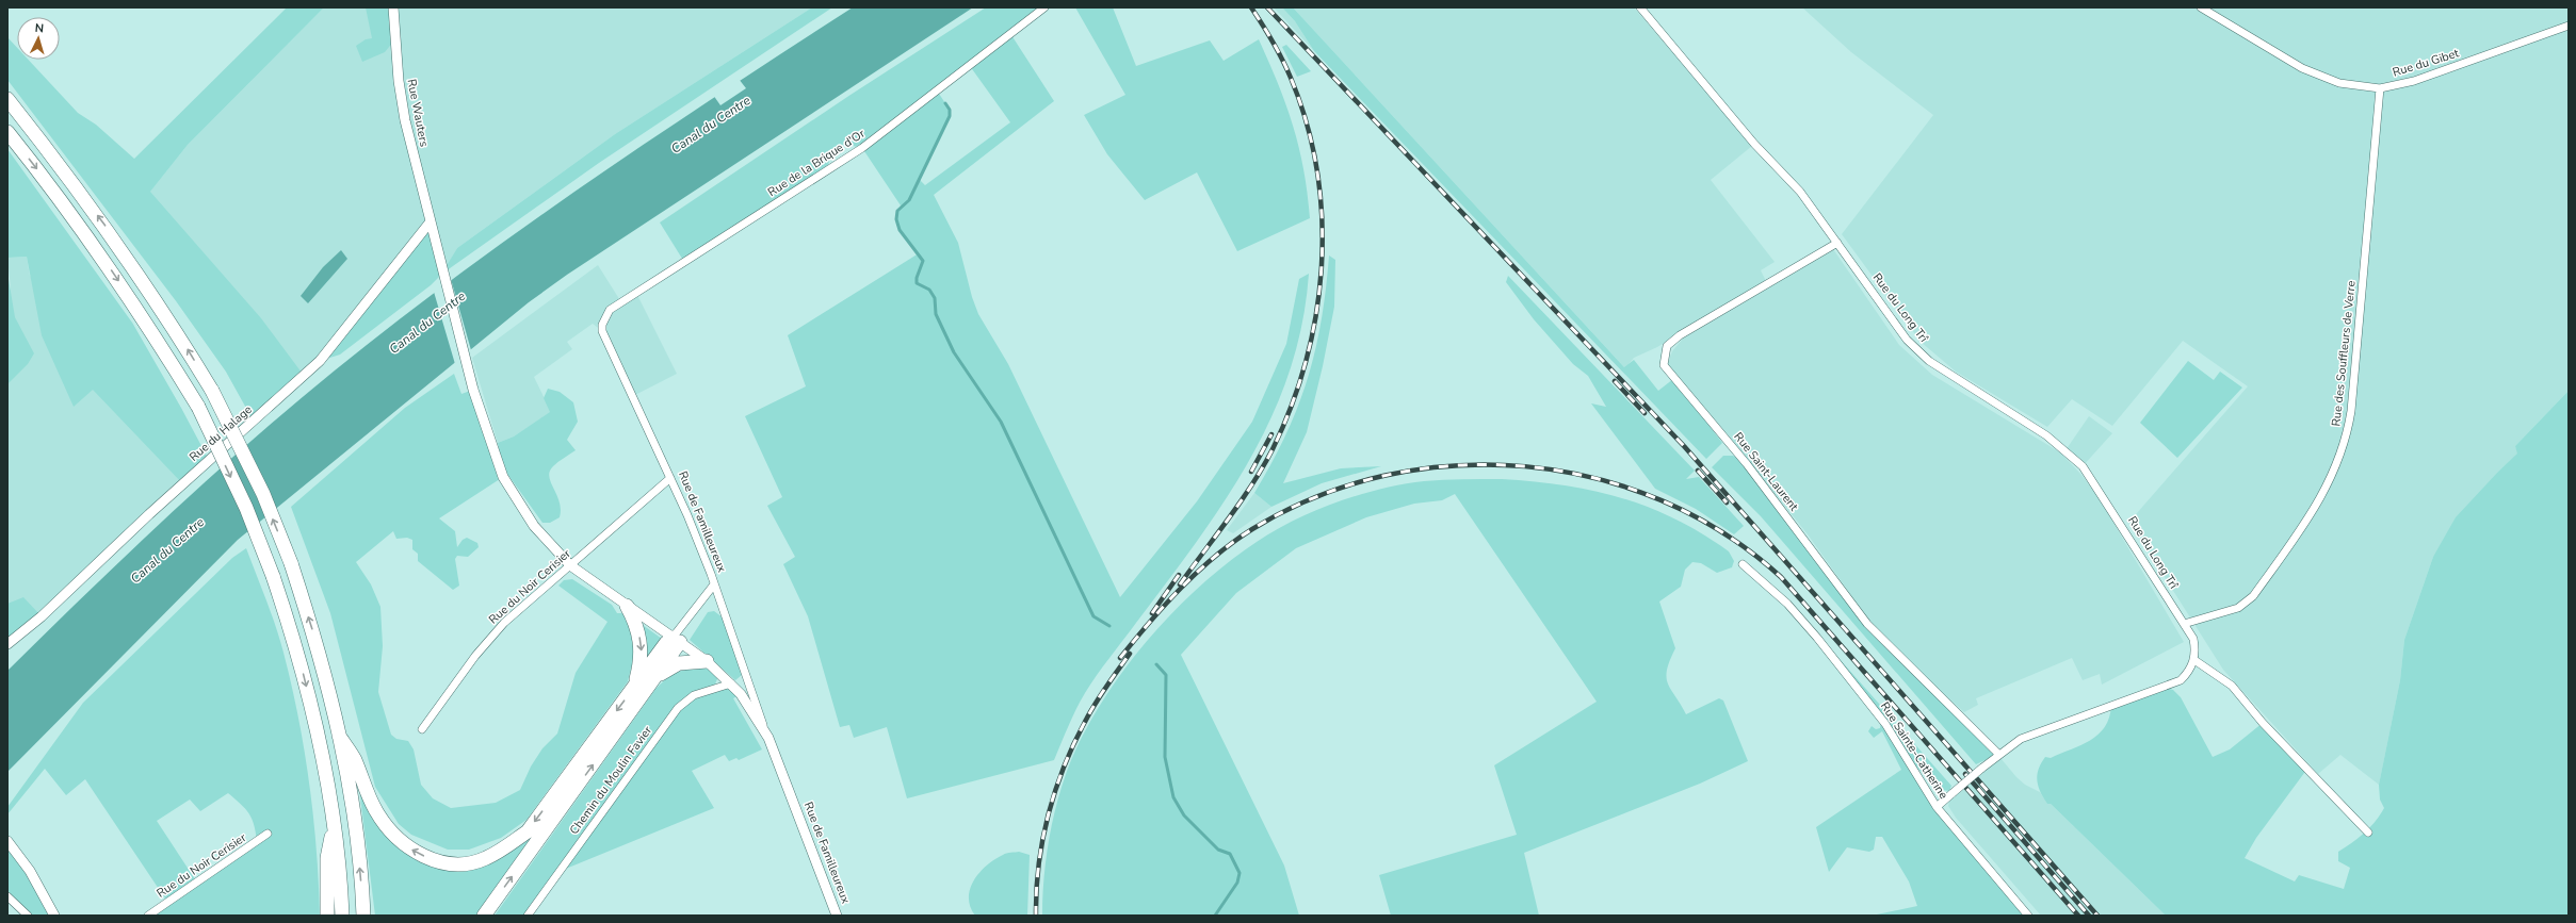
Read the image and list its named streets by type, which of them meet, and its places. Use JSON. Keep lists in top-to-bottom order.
{
  "streets": {
    "street": [
      "Rue du Gibet",
      "Rue Wauters",
      "Rue de la Brique d'Or",
      "Rue du Long Trî",
      "Rue des Souffleurs de Verre",
      "Rue du Halage",
      "Rue Saint-Laurent",
      "Rue de Familleureux",
      "Rue du Noir Cerisier",
      "Rue Sainte-Catherine",
      "Chemin du Moulin Favier"
    ]
  },
  "crossings": [
    ["Rue du Gibet", "Rue des Souffleurs de Verre"],
    ["Rue Wauters", "Rue du Halage"],
    ["Rue Wauters", "Rue de Familleureux"],
    ["Rue de la Brique d'Or", "Rue de Familleureux"],
    ["Rue du Long Trî", "Rue des Souffleurs de Verre"],
    ["Rue du Long Trî", "Rue Saint-Laurent"],
    ["Rue de Familleureux", "Rue du Noir Cerisier"],
    ["Rue de Familleureux", "Chemin du Moulin Favier"]
  ],
  "water": ["Canal du Centre"],
  "north": "top"
}
